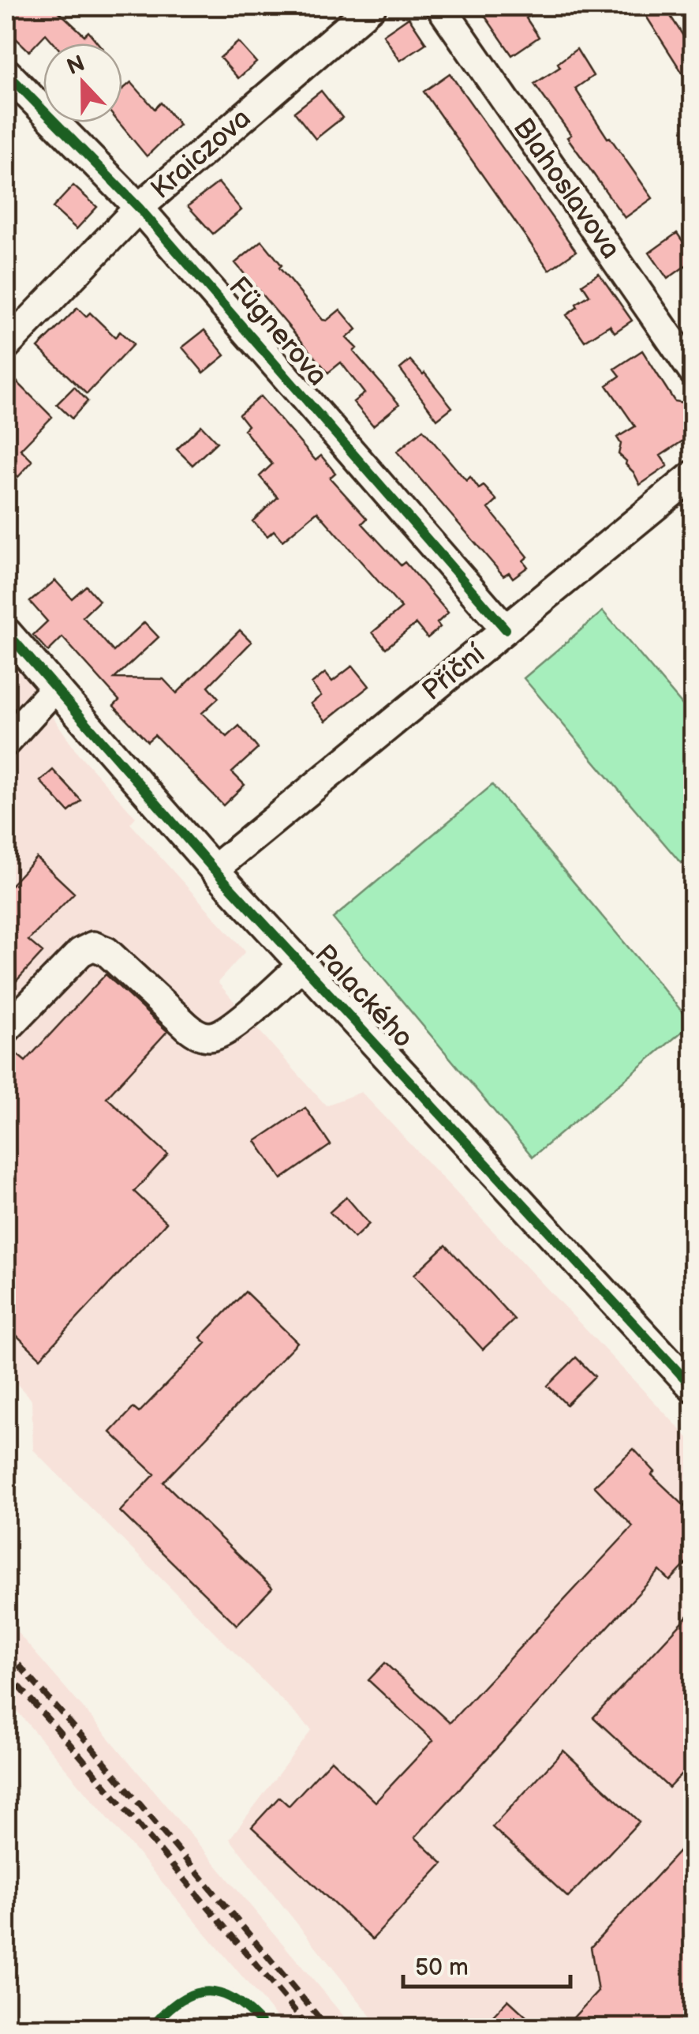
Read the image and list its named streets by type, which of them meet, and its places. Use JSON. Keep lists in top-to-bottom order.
{
  "streets": {
    "street": [
      "Kraiczova",
      "Blahoslavova",
      "Fügnerova",
      "Příční",
      "Palackého"
    ]
  },
  "crossings": [
    ["Kraiczova", "Fügnerova"],
    ["Fügnerova", "Příční"],
    ["Příční", "Palackého"]
  ],
  "scale_bar": "50 m",
  "north": "top"
}
